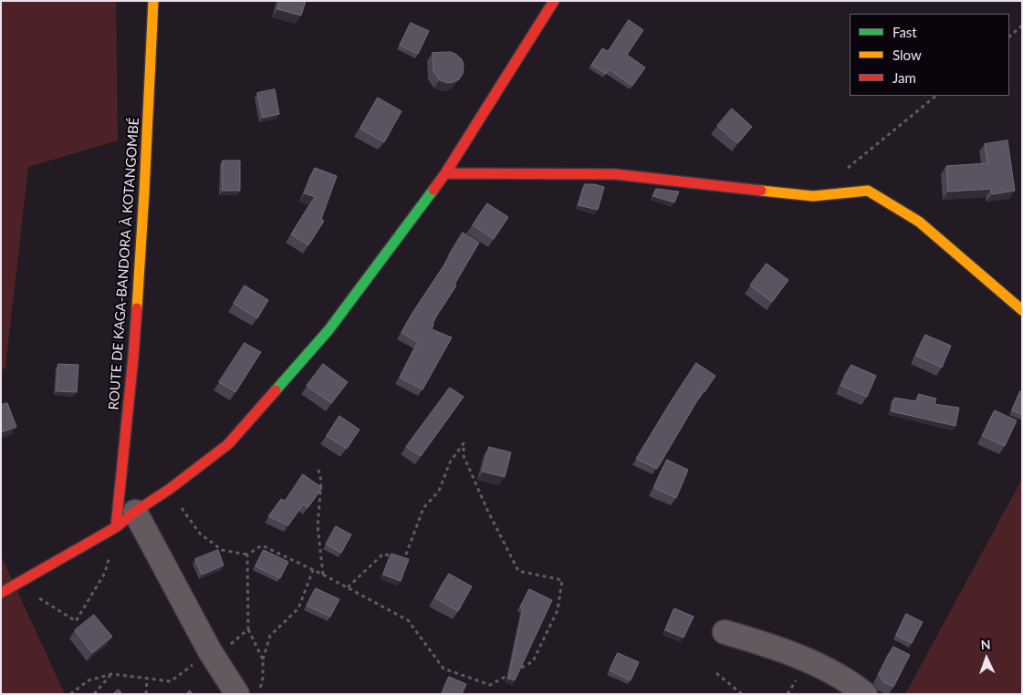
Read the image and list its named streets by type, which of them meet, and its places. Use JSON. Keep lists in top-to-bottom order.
{
  "streets": {
    "street": ["ROUTE DE KAGA-BANDORA À KOTANGOMBÉ"]
  },
  "legend": ["Fast", "Slow", "Jam"],
  "north": "top"
}
